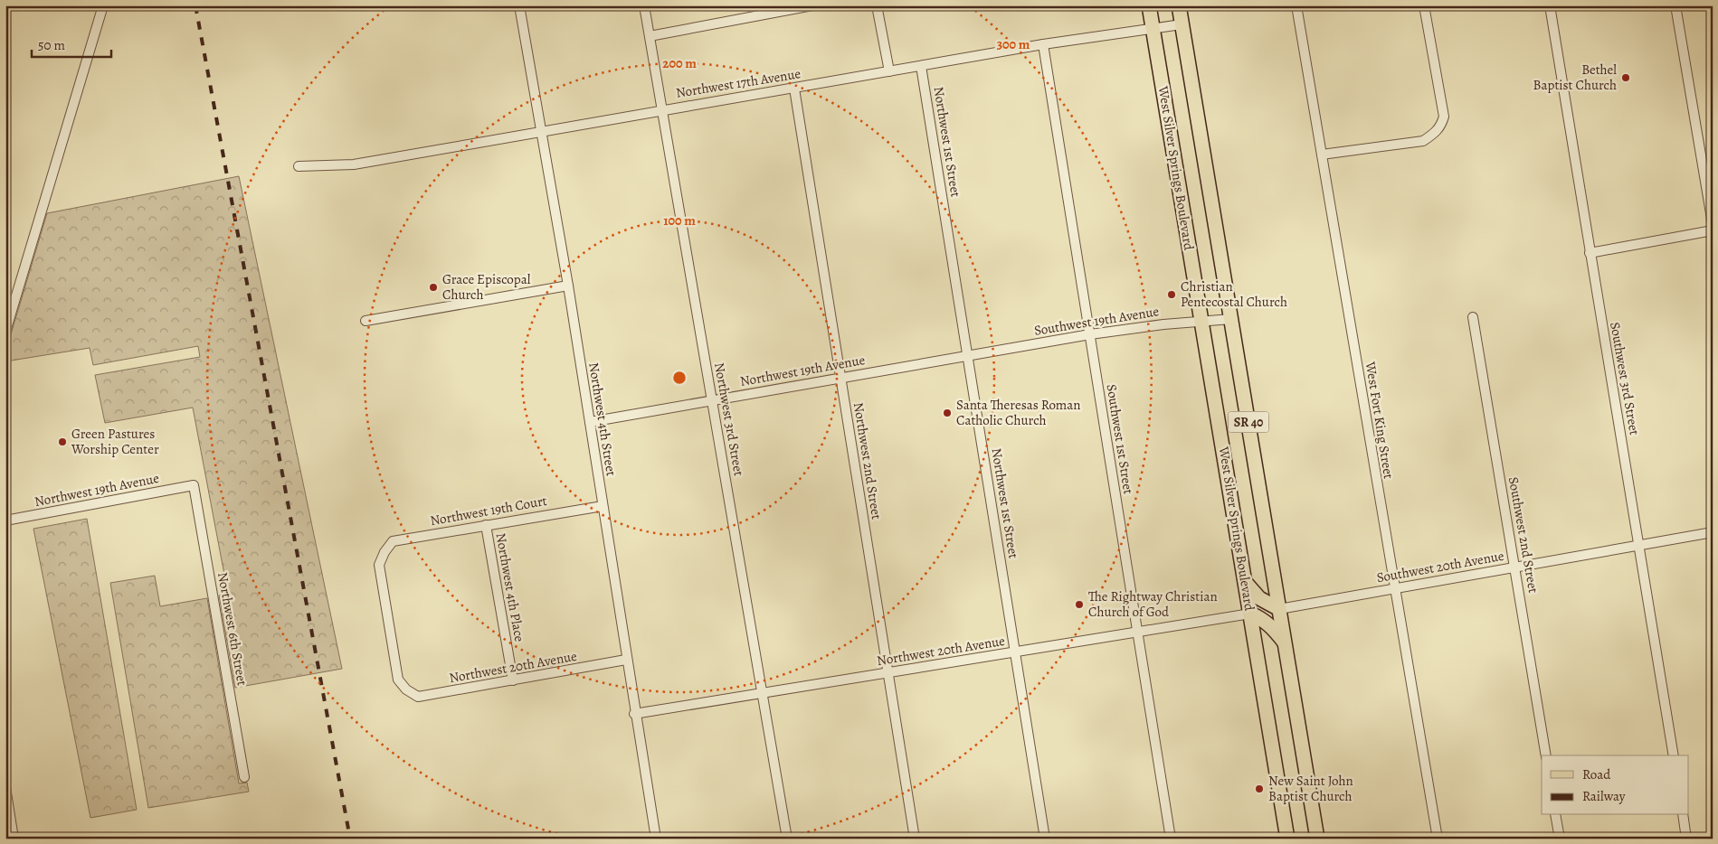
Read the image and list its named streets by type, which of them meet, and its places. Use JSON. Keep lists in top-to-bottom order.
{
  "streets": {
    "main road": ["West Silver Springs Boulevard", "SR 40"],
    "street": [
      "Northwest 17th Avenue",
      "Northwest 1st Street",
      "Southwest 19th Avenue",
      "Northwest 19th Avenue",
      "Southwest 3rd Street",
      "Northwest 4th Street",
      "Northwest 3rd Street",
      "West Fort King Street",
      "Southwest 1st Street",
      "Northwest 2nd Street",
      "Northwest 19th Court",
      "Southwest 2nd Street",
      "Southwest 20th Avenue",
      "Northwest 4th Place",
      "Northwest 6th Street",
      "Northwest 20th Avenue"
    ]
  },
  "crossings": [
    ["Northwest 17th Avenue", "Northwest 1st Street"],
    ["Northwest 17th Avenue", "West Silver Springs Boulevard"],
    ["Northwest 17th Avenue", "Northwest 4th Street"],
    ["Northwest 17th Avenue", "Northwest 3rd Street"],
    ["Northwest 17th Avenue", "Southwest 1st Street"],
    ["Northwest 17th Avenue", "Northwest 2nd Street"],
    ["Northwest 1st Street", "Southwest 19th Avenue"],
    ["Northwest 1st Street", "Northwest 19th Avenue"],
    ["Northwest 1st Street", "Northwest 20th Avenue"],
    ["West Silver Springs Boulevard", "Southwest 19th Avenue"],
    ["West Silver Springs Boulevard", "Southwest 20th Avenue"],
    ["West Silver Springs Boulevard", "Northwest 20th Avenue"],
    ["Southwest 19th Avenue", "Northwest 19th Avenue"],
    ["Southwest 19th Avenue", "Southwest 1st Street"],
    ["Northwest 19th Avenue", "Northwest 4th Street"],
    ["Northwest 19th Avenue", "Northwest 3rd Street"],
    ["Northwest 19th Avenue", "Northwest 2nd Street"],
    ["Northwest 19th Avenue", "Northwest 6th Street"],
    ["Southwest 3rd Street", "Southwest 20th Avenue"],
    ["Northwest 4th Street", "Northwest 19th Court"],
    ["Northwest 4th Street", "Northwest 20th Avenue"],
    ["Northwest 3rd Street", "Northwest 20th Avenue"],
    ["West Fort King Street", "Southwest 20th Avenue"],
    ["Southwest 1st Street", "Northwest 20th Avenue"],
    ["Northwest 2nd Street", "Northwest 20th Avenue"],
    ["Northwest 19th Court", "Northwest 4th Place"],
    ["Northwest 19th Court", "Northwest 20th Avenue"],
    ["Southwest 2nd Street", "Southwest 20th Avenue"],
    ["Northwest 4th Place", "Northwest 20th Avenue"]
  ],
  "places": [
    "Bethel Baptist Church",
    "Grace Episcopal Church",
    "Christian Pentecostal Church",
    "Santa Theresas Roman Catholic Church",
    "Green Pastures Worship Center",
    "The Rightway Christian Church of God",
    "New Saint John Baptist Church"
  ],
  "legend": ["Road", "Railway"],
  "scale_bar": "50 m",
  "rings": ["300 m", "200 m", "100 m"]
}
